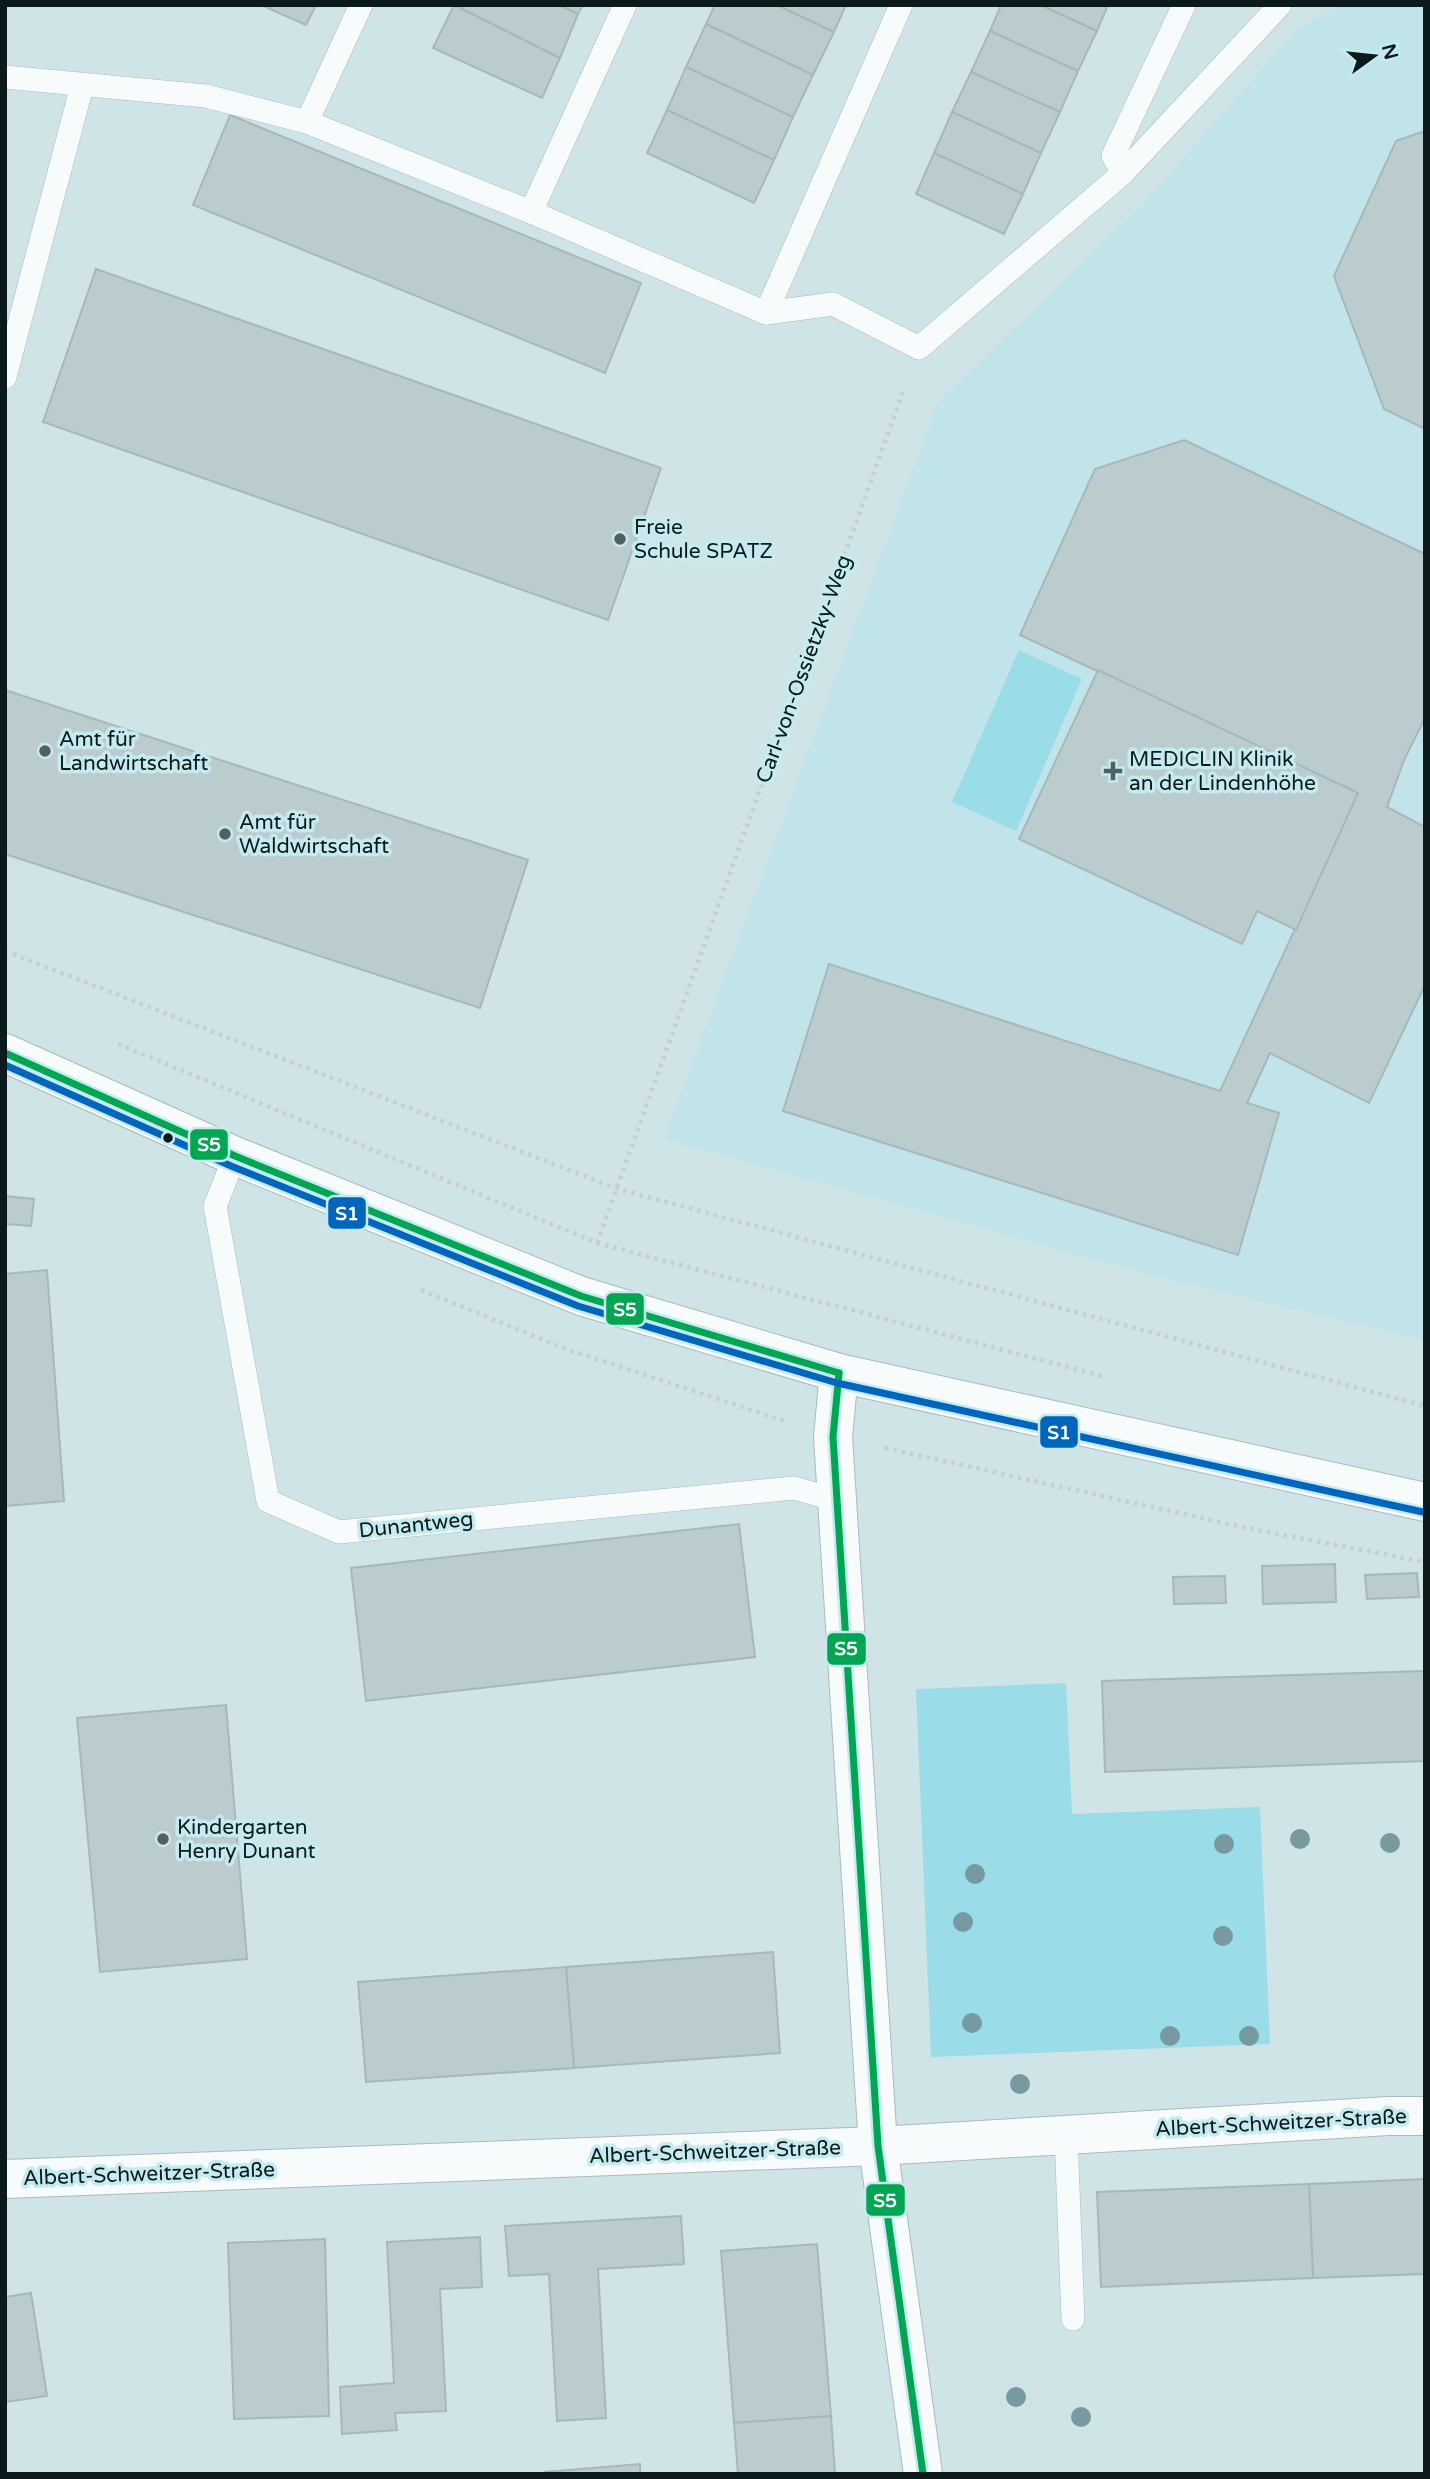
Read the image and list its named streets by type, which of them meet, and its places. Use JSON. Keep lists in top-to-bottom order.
{
  "streets": {
    "street": ["Albert-Schweitzer-Straße"],
    "lane": ["Dunantweg"],
    "path": ["Carl-von-Ossietzky-Weg"]
  },
  "places": {
    "other": [
      "Freie Schule SPATZ",
      "Amt für Landwirtschaft",
      "Amt für Waldwirtschaft",
      "Kindergarten Henry Dunant"
    ],
    "health": ["MEDICLIN Klinik an der Lindenhöhe"]
  },
  "lines": ["transit line S5", "transit line S1"],
  "north": "right"
}
